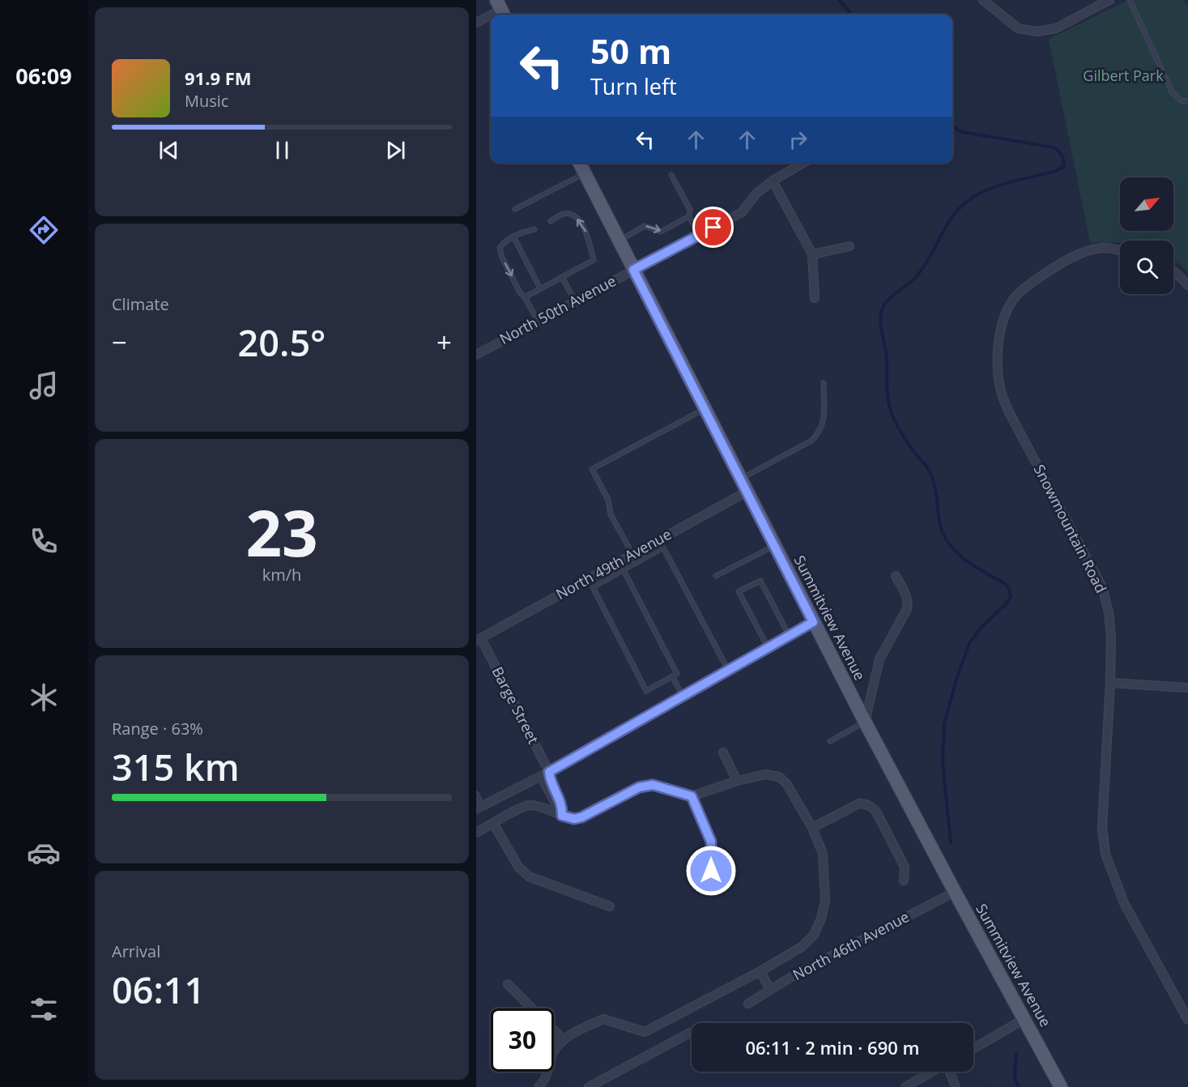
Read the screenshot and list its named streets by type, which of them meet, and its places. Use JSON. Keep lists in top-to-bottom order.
{
  "streets": {
    "main road": ["Summitview Avenue"],
    "street": [
      "North 50th Avenue",
      "Snowmountain Road",
      "North 49th Avenue",
      "Barge Street",
      "North 46th Avenue"
    ]
  },
  "crossings": [
    ["North 50th Avenue", "Summitview Avenue"],
    ["North 49th Avenue", "Summitview Avenue"],
    ["North 49th Avenue", "Barge Street"],
    ["Summitview Avenue", "North 46th Avenue"]
  ],
  "parks": ["Gilbert Park"],
  "north": "top right",
  "page": {
    "tabs": "06:09",
    "turn": ["50 m", "Turn left"],
    "song": ["91.9 FM", "Music"],
    "tile": [
      "Climate",
      ["23", "km/h"],
      ["Range · 63%", "315 km"],
      ["Arrival", "06:11"]
    ],
    "heat": ["−", "20.5°", "+"],
    "limit": "30",
    "trip": "06:11 · 2 min · 690 m"
  }
}
